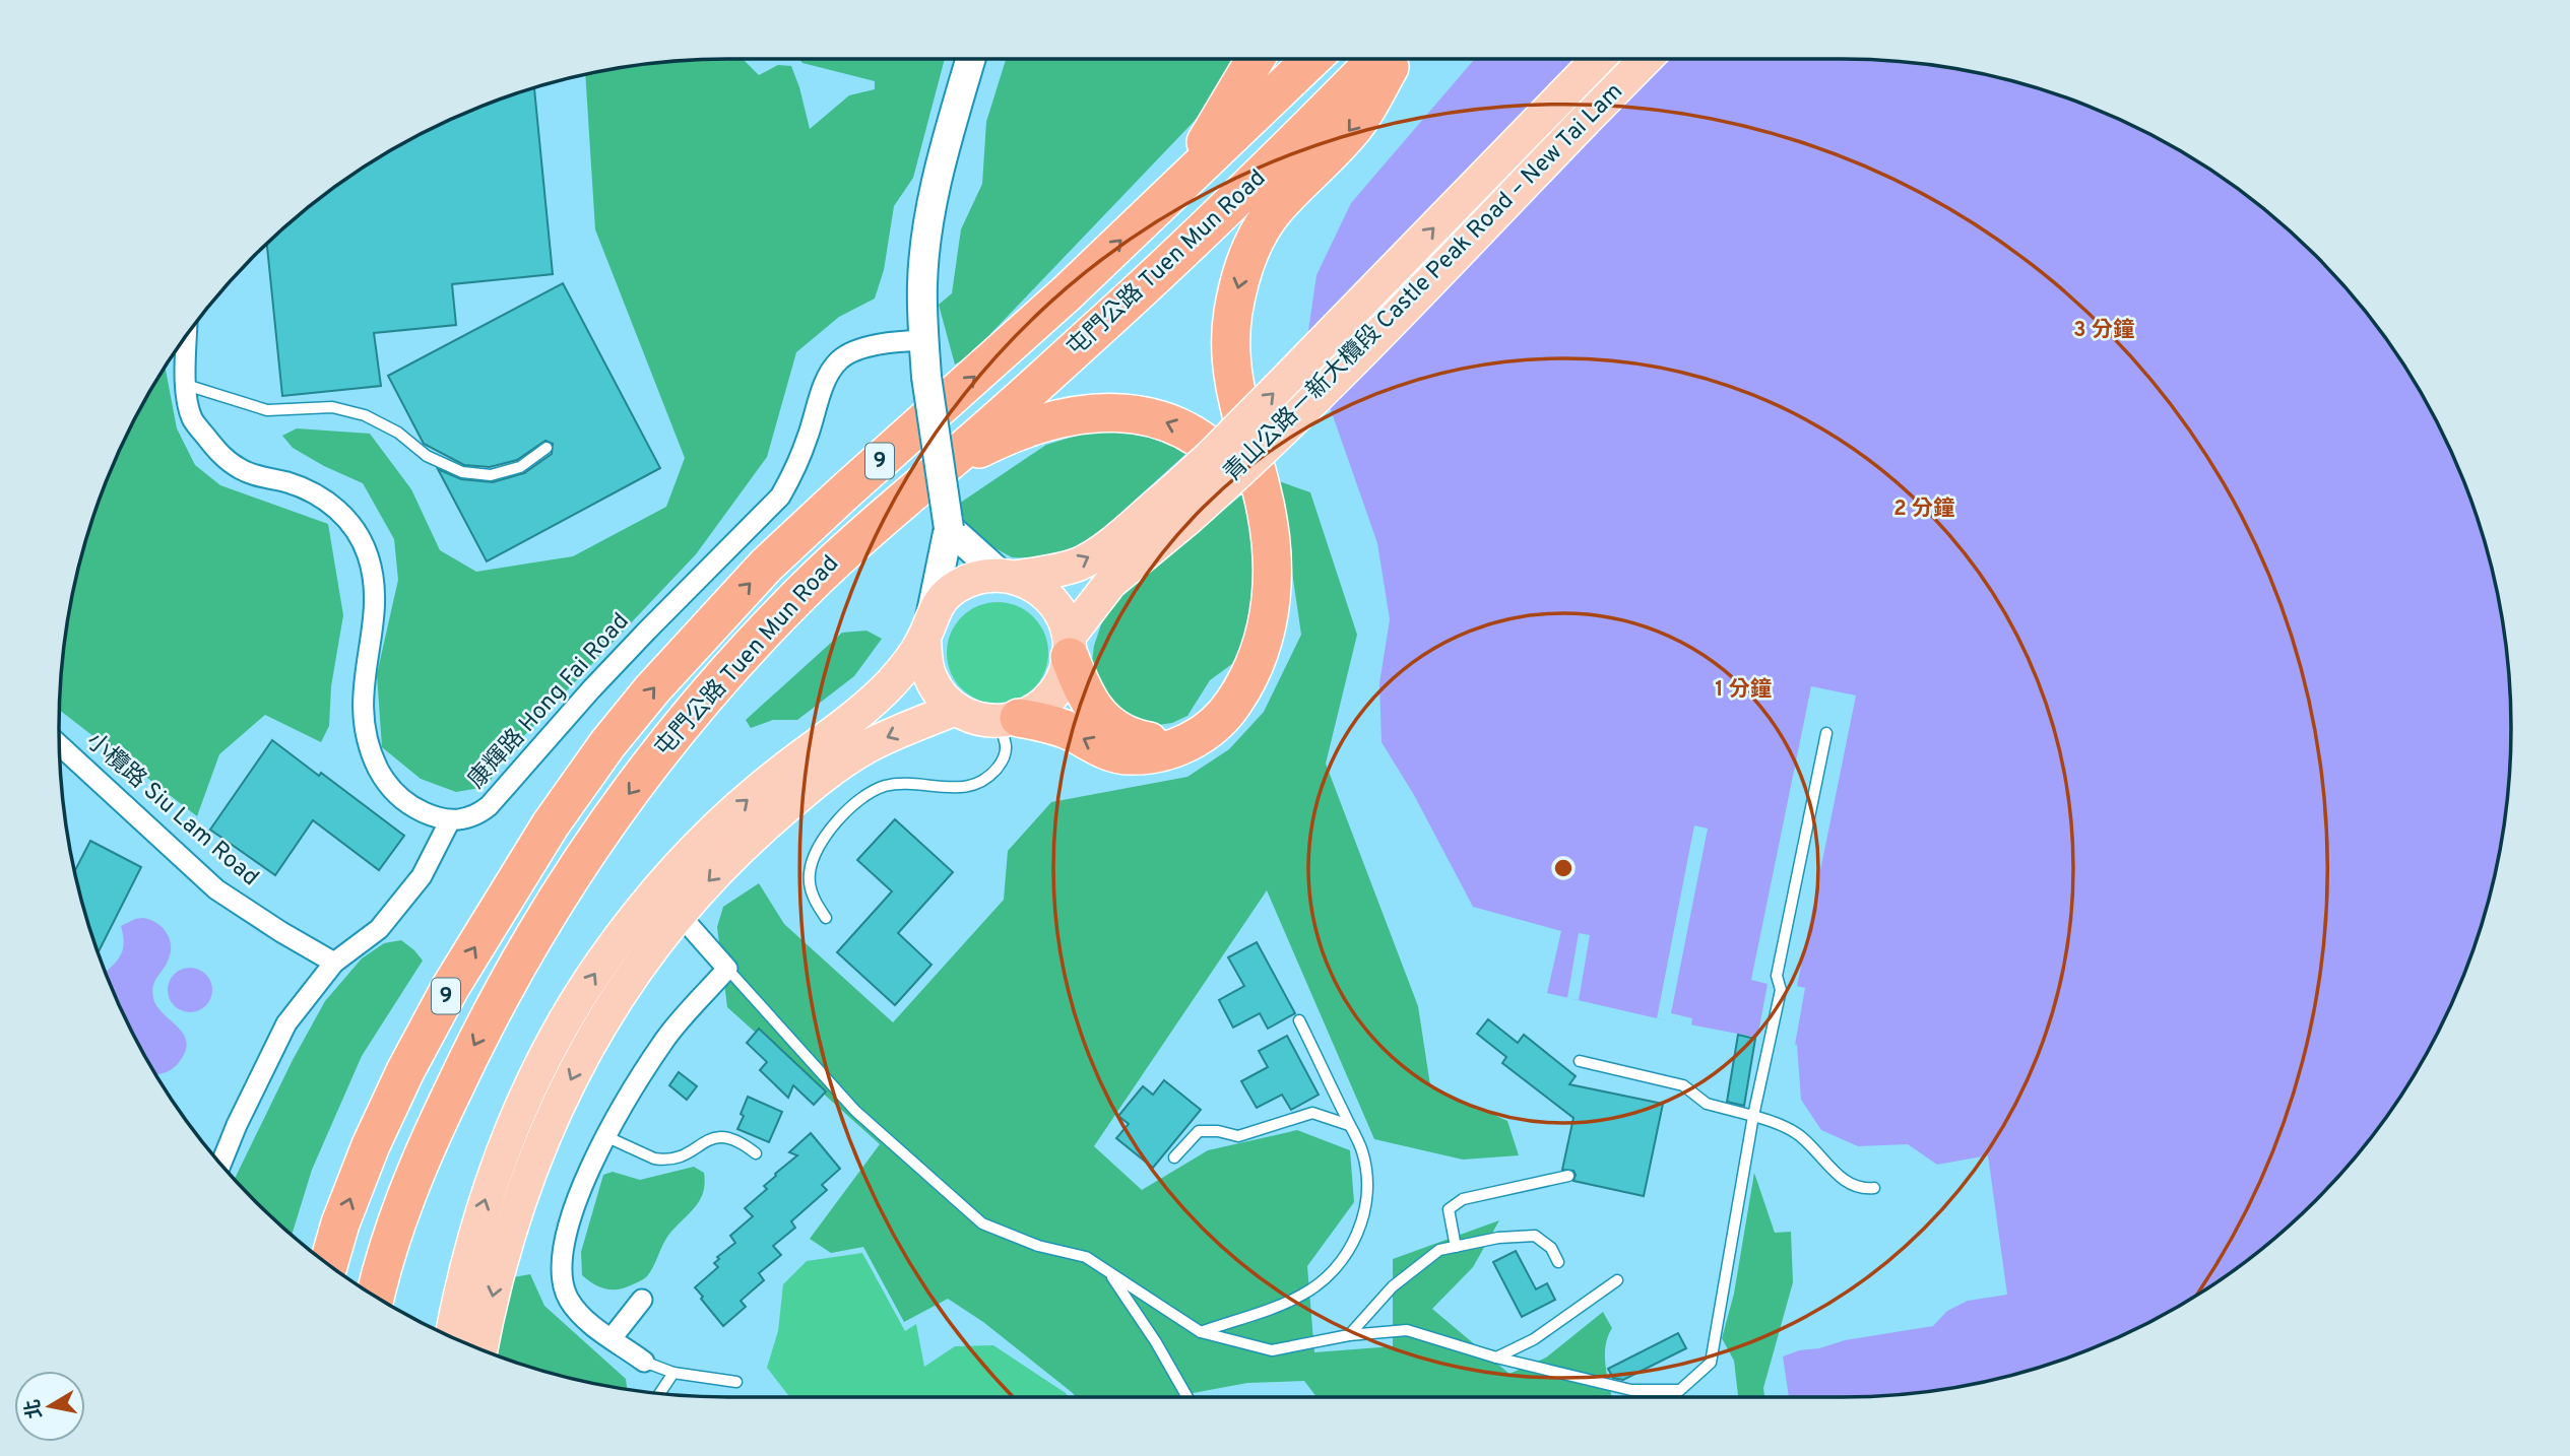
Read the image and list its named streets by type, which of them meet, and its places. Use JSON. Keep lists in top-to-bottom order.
{
  "streets": {
    "highway": ["屯門公路 Tuen Mun Road", "9"],
    "main road": ["青山公路－新大欖段 Castle Peak Road – New Tai Lam"],
    "street": ["康輝路 Hong Fai Road", "小欖路 Siu Lam Road"]
  },
  "north": "left",
  "rings": ["3 分鐘", "2 分鐘", "1 分鐘"]
}
